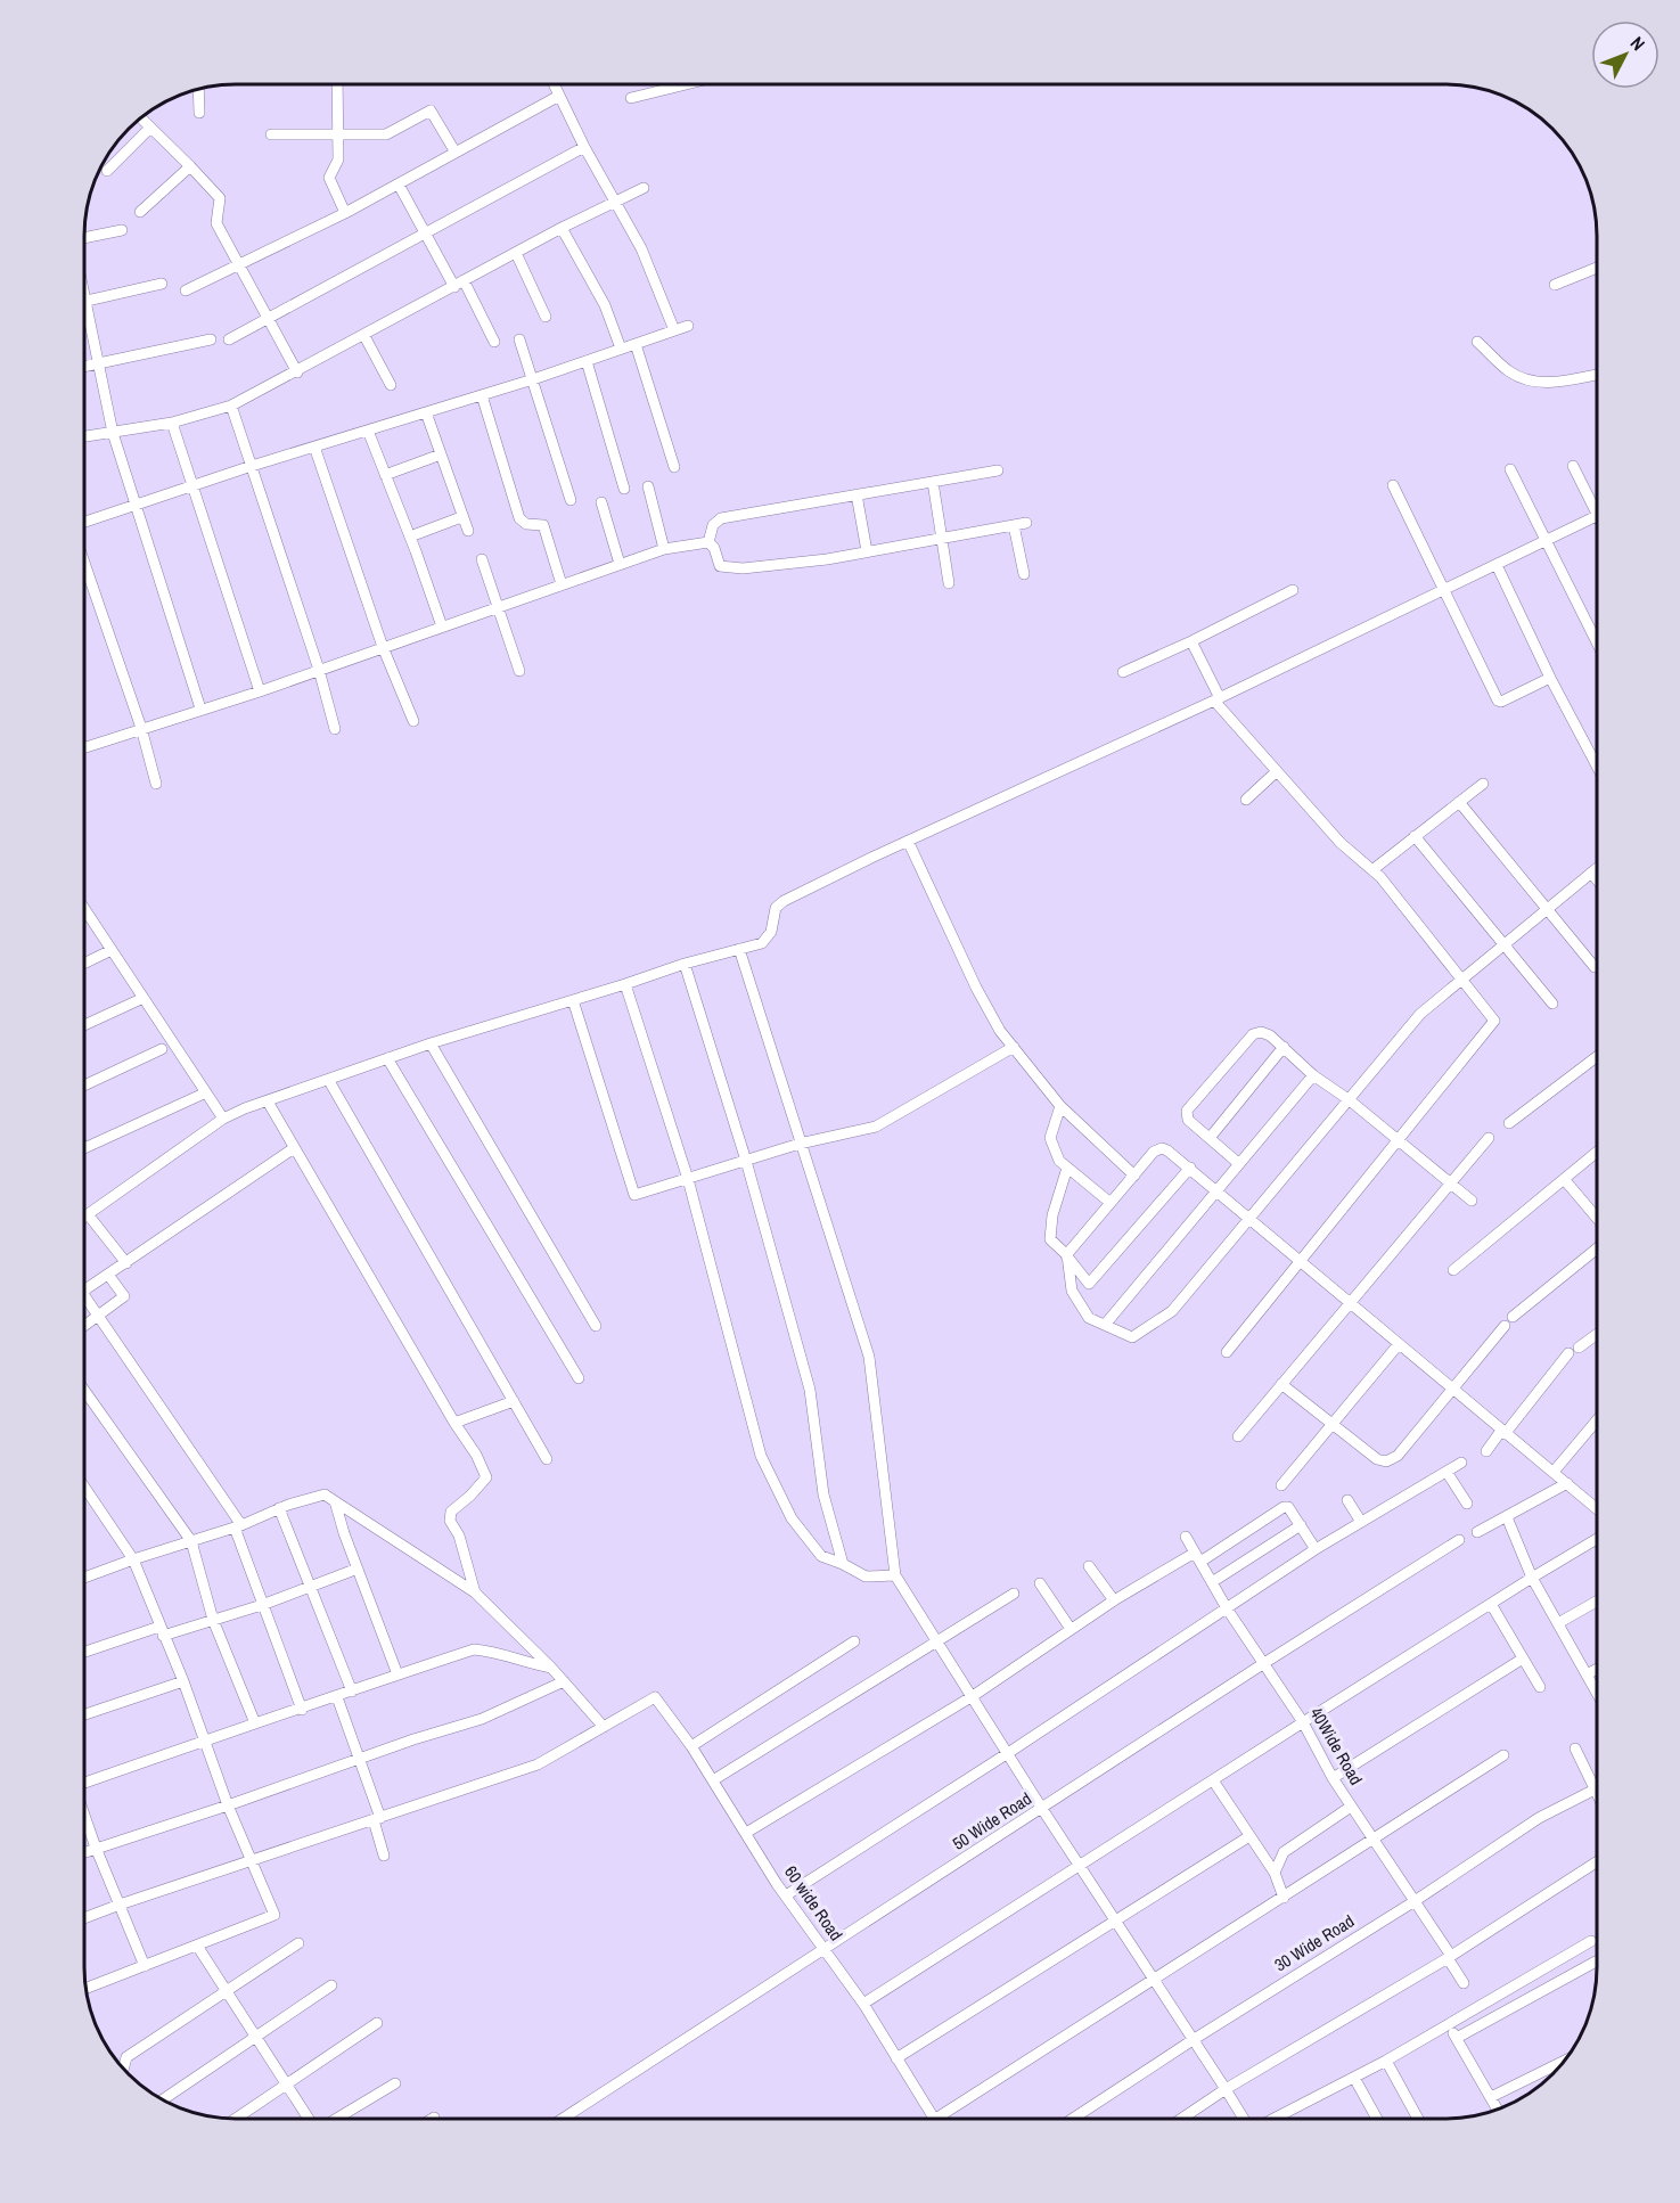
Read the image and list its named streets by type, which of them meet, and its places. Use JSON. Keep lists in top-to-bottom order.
{
  "streets": {
    "street": [
      "40Wide Road",
      "50 Wide Road",
      "60 wide Road",
      "30 Wide Road"
    ]
  },
  "crossings": [
    ["40Wide Road", "50 Wide Road"],
    ["40Wide Road", "30 Wide Road"],
    ["50 Wide Road", "60 wide Road"]
  ],
  "north": "top right"
}
